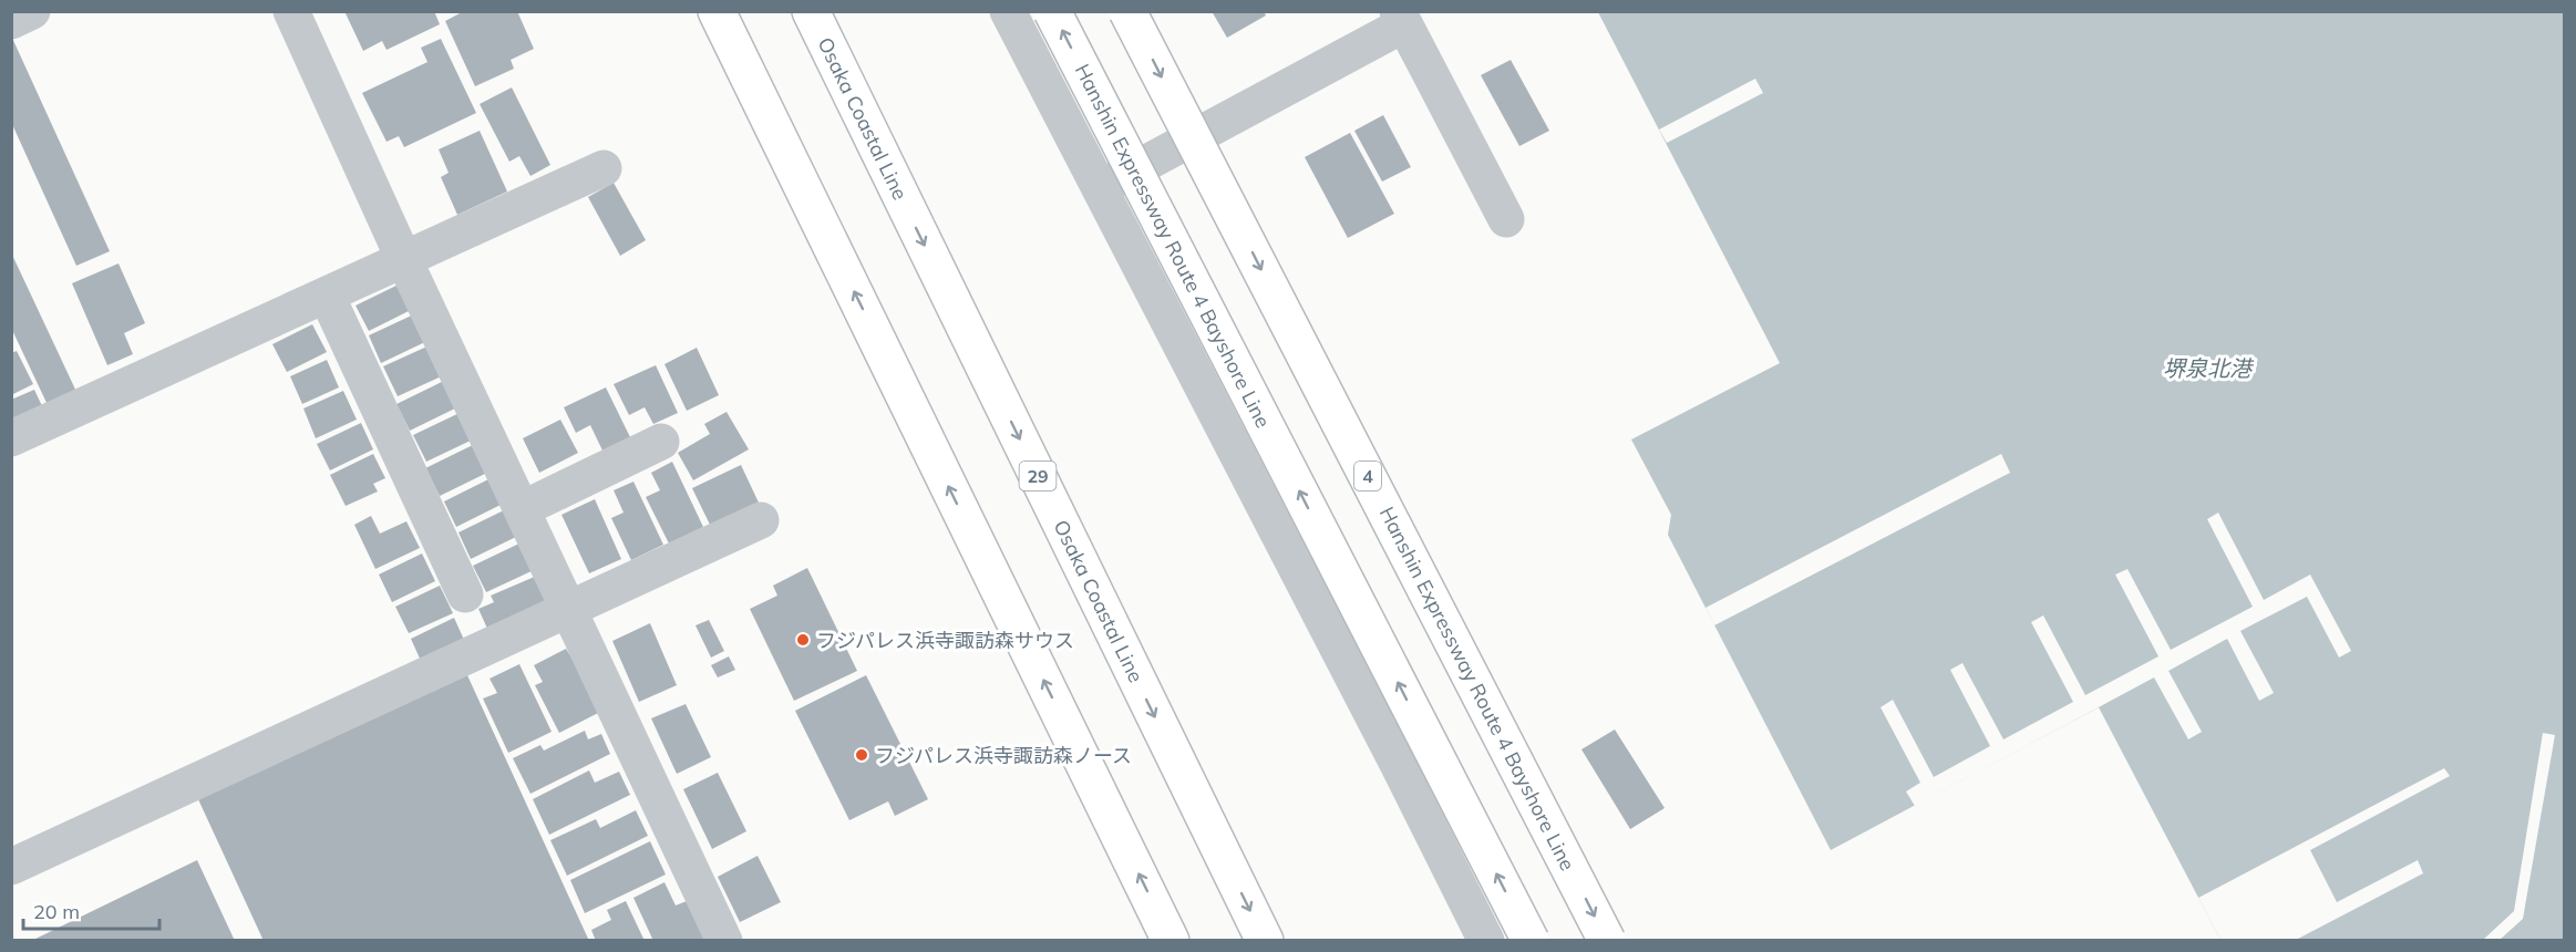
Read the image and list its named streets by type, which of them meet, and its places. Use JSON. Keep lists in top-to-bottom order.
{
  "streets": {
    "main road": [
      "Osaka Coastal Line",
      "Hanshin Expressway Route 4 Bayshore Line",
      "29",
      "4"
    ]
  },
  "water": ["堺泉北港"],
  "places": ["フジパレス浜寺諏訪森サウス", "フジパレス浜寺諏訪森ノース"],
  "scale_bar": "20 m"
}
